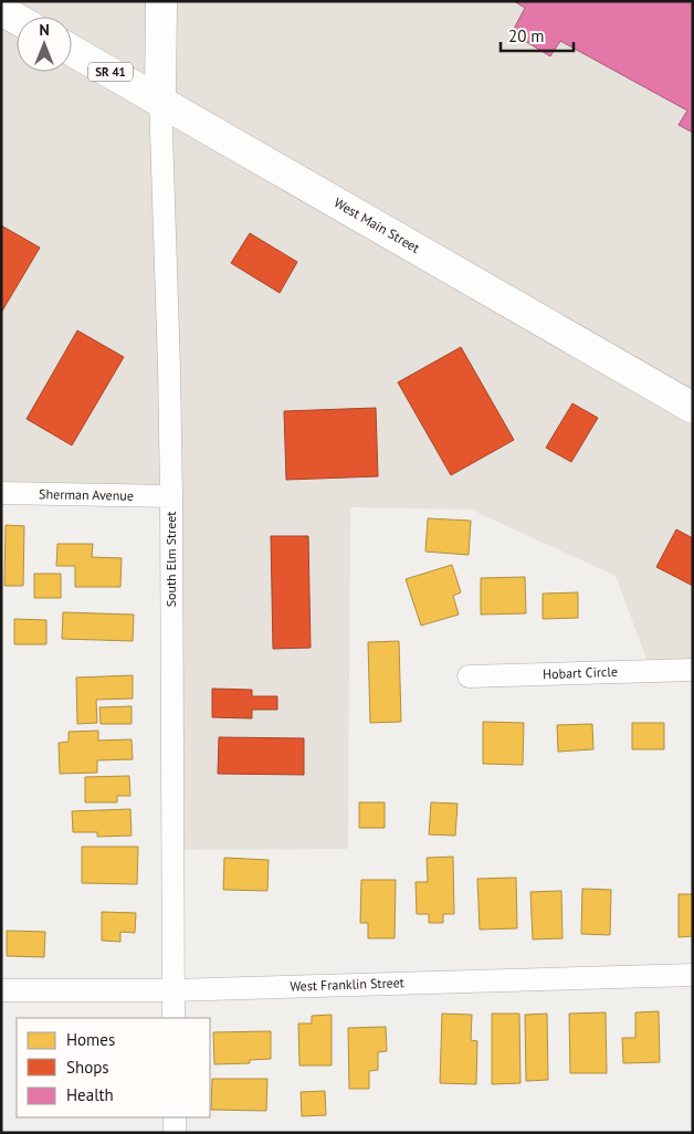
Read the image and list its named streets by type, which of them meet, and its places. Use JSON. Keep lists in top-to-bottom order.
{
  "streets": {
    "main road": ["SR 41", "West Main Street"],
    "street": [
      "Sherman Avenue",
      "South Elm Street",
      "Hobart Circle",
      "West Franklin Street"
    ]
  },
  "crossings": [
    ["West Main Street", "South Elm Street"],
    ["Sherman Avenue", "South Elm Street"],
    ["South Elm Street", "West Franklin Street"]
  ],
  "legend": ["Homes", "Shops", "Health"],
  "scale_bar": "20 m",
  "north": "top"
}
